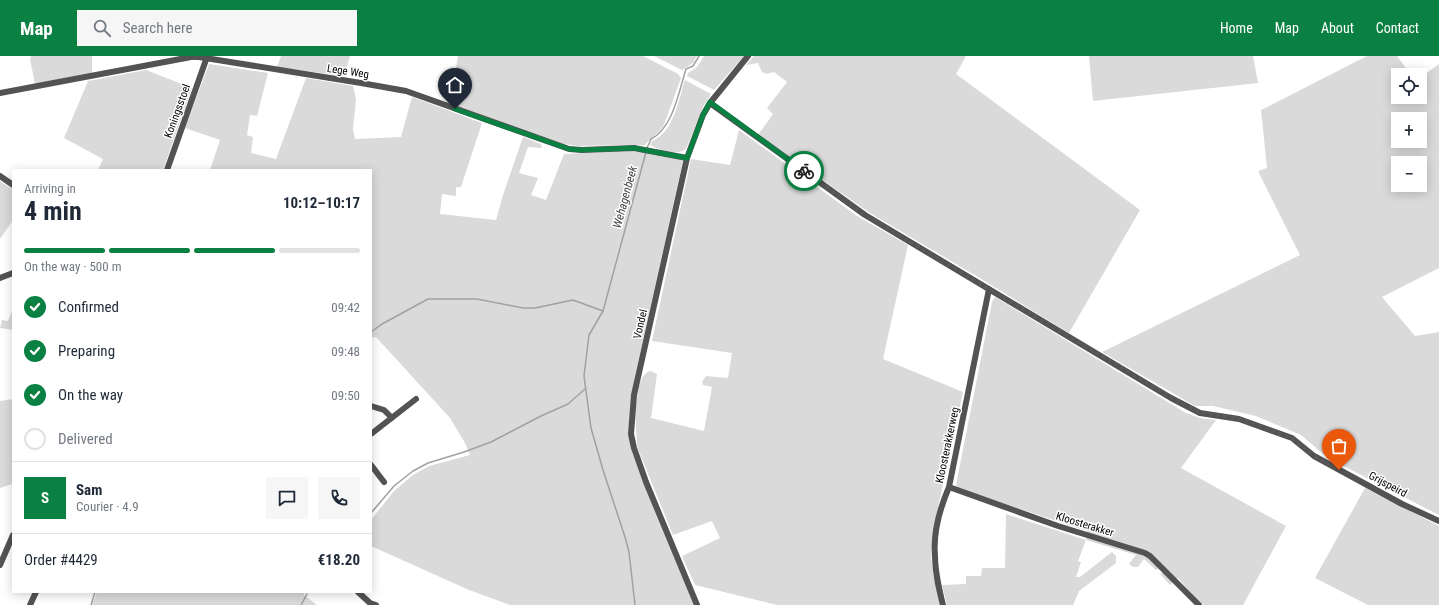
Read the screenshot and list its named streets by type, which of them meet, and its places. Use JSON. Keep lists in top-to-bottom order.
{
  "streets": {
    "street": [
      "Lege Weg",
      "Koningsstoel",
      "Vondel",
      "Kloosterakkerweg",
      "Grijspeird",
      "Kloosterakker"
    ]
  },
  "crossings": [
    ["Lege Weg", "Koningsstoel"],
    ["Lege Weg", "Vondel"],
    ["Vondel", "Grijspeird"],
    ["Kloosterakkerweg", "Grijspeird"],
    ["Kloosterakkerweg", "Kloosterakker"]
  ],
  "water": ["Wehagenbeek"],
  "page": {
    "header": "Map",
    "search": "Search here",
    "nav": [
      "Home",
      "Map",
      "About",
      "Contact"
    ],
    "map_buttons": ["+", "−"],
    "heading": ["4 min", "Arriving in", "10:12–10:17"],
    "panel": [
      "Sam",
      "Courier · 4.9",
      "Order #4429",
      "€18.20"
    ],
    "bar": "On the way · 500 m",
    "list": [
      ["Confirmed", "09:42"],
      ["Preparing", "09:48"],
      ["On the way", "09:50"],
      "Delivered"
    ],
    "round": "S"
  }
}
